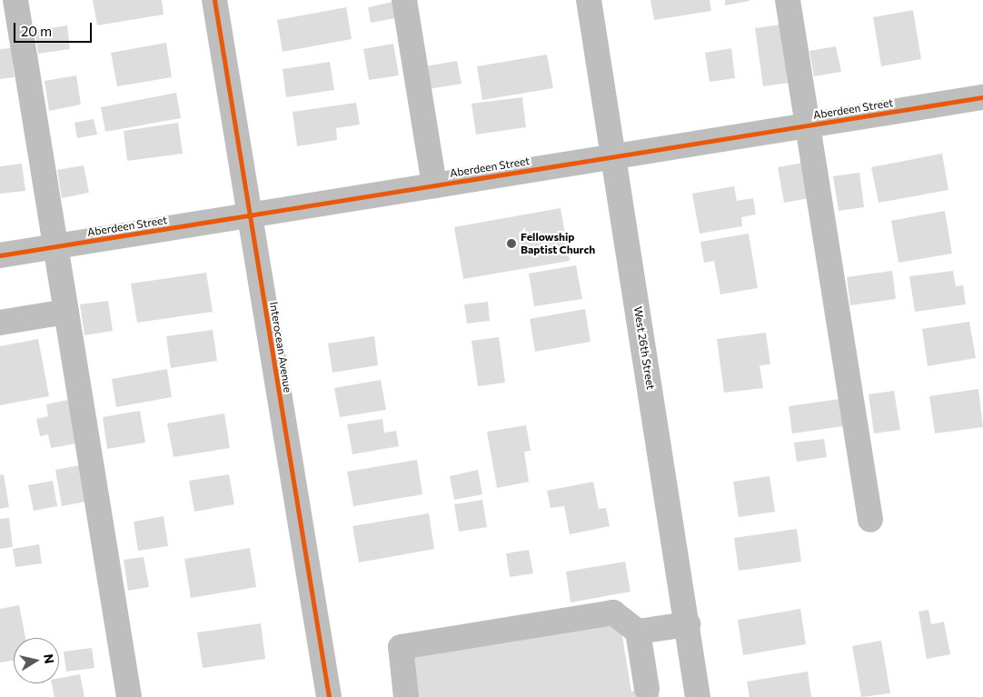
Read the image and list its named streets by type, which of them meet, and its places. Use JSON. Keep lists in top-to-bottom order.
{
  "streets": {
    "street": ["Aberdeen Street", "Interocean Avenue", "West 26th Street"]
  },
  "crossings": [
    ["Aberdeen Street", "Interocean Avenue"],
    ["Aberdeen Street", "West 26th Street"]
  ],
  "places": ["Fellowship Baptist Church"],
  "scale_bar": "20 m",
  "north": "right"
}
